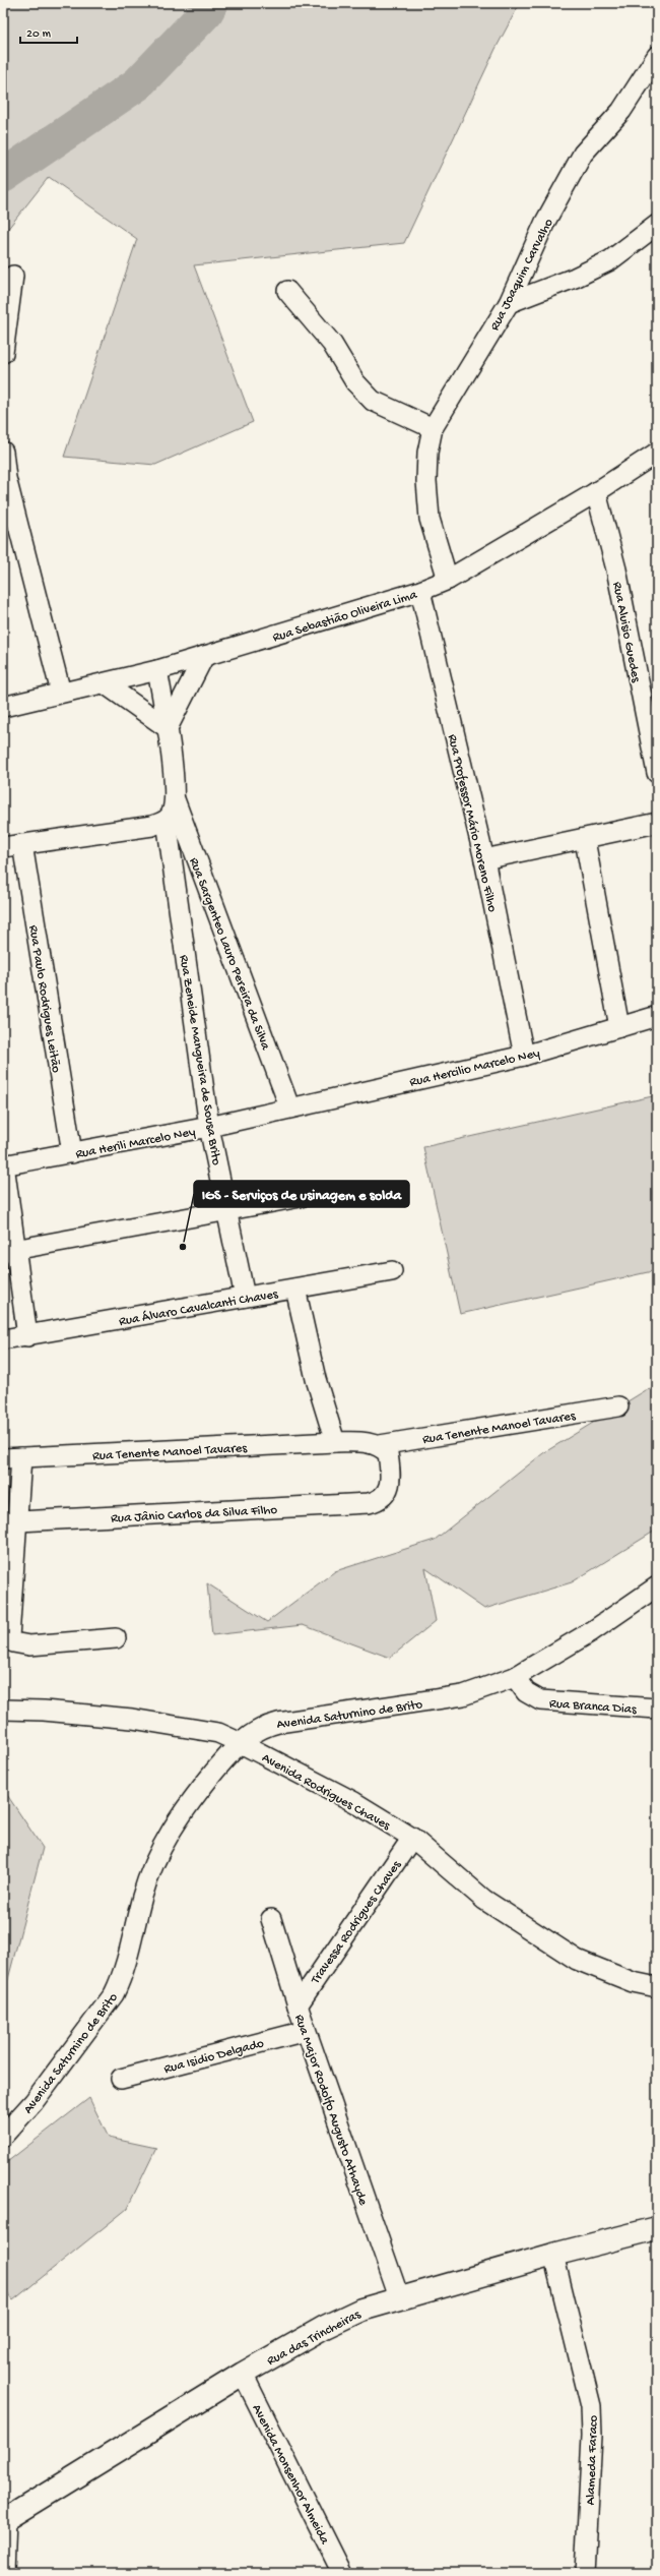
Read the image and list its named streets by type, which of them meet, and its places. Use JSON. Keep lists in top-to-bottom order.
{
  "streets": {
    "main road": ["Rua das Trincheiras"],
    "street": [
      "Rua Joaquim Carvalho",
      "Rua Sebastião Oliveira Lima",
      "Rua Aluisio Guedes",
      "Rua Professor Mário Moreno Filho",
      "Rua Sargenteo Lauro Pereira da Silva",
      "Rua Paulo Rodrigues Leitão",
      "Rua Zeneide Mangueira de Sousa Brito",
      "Rua Hercilio Marcelo Ney",
      "Rua Herili Marcelo Ney",
      "Rua Álvaro Cavalcanti Chaves",
      "Rua Tenente Manoel Tavares",
      "Rua Jânio Carlos da Silva Filho",
      "Rua Branca Dias",
      "Avenida Saturnino de Brito",
      "Avenida Rodrigues Chaves",
      "Travessa Rodrigues Chaves",
      "Rua Isidio Delgado",
      "Rua Major Rodolfo Augusto Athayde",
      "Alameda Faraco",
      "Avenida Monsenhor Almeida"
    ]
  },
  "crossings": [
    ["Rua Joaquim Carvalho", "Rua Sebastião Oliveira Lima"],
    ["Rua Sebastião Oliveira Lima", "Rua Aluisio Guedes"],
    ["Rua Sebastião Oliveira Lima", "Rua Professor Mário Moreno Filho"],
    ["Rua Professor Mário Moreno Filho", "Rua Hercilio Marcelo Ney"],
    ["Rua Sargenteo Lauro Pereira da Silva", "Rua Hercilio Marcelo Ney"],
    ["Rua Sargenteo Lauro Pereira da Silva", "Rua Herili Marcelo Ney"],
    ["Rua Paulo Rodrigues Leitão", "Rua Herili Marcelo Ney"],
    ["Rua Zeneide Mangueira de Sousa Brito", "Rua Herili Marcelo Ney"],
    ["Rua Zeneide Mangueira de Sousa Brito", "Rua Álvaro Cavalcanti Chaves"],
    ["Rua Hercilio Marcelo Ney", "Rua Herili Marcelo Ney"],
    ["Rua Tenente Manoel Tavares", "Rua Jânio Carlos da Silva Filho"],
    ["Rua Branca Dias", "Avenida Saturnino de Brito"],
    ["Avenida Saturnino de Brito", "Avenida Rodrigues Chaves"],
    ["Avenida Rodrigues Chaves", "Travessa Rodrigues Chaves"],
    ["Travessa Rodrigues Chaves", "Rua Major Rodolfo Augusto Athayde"],
    ["Rua Isidio Delgado", "Rua Major Rodolfo Augusto Athayde"],
    ["Rua Major Rodolfo Augusto Athayde", "Rua das Trincheiras"],
    ["Rua das Trincheiras", "Alameda Faraco"],
    ["Rua das Trincheiras", "Avenida Monsenhor Almeida"]
  ],
  "places": ["IGS - Serviços de usinagem e solda"],
  "scale_bar": "20 m"
}
